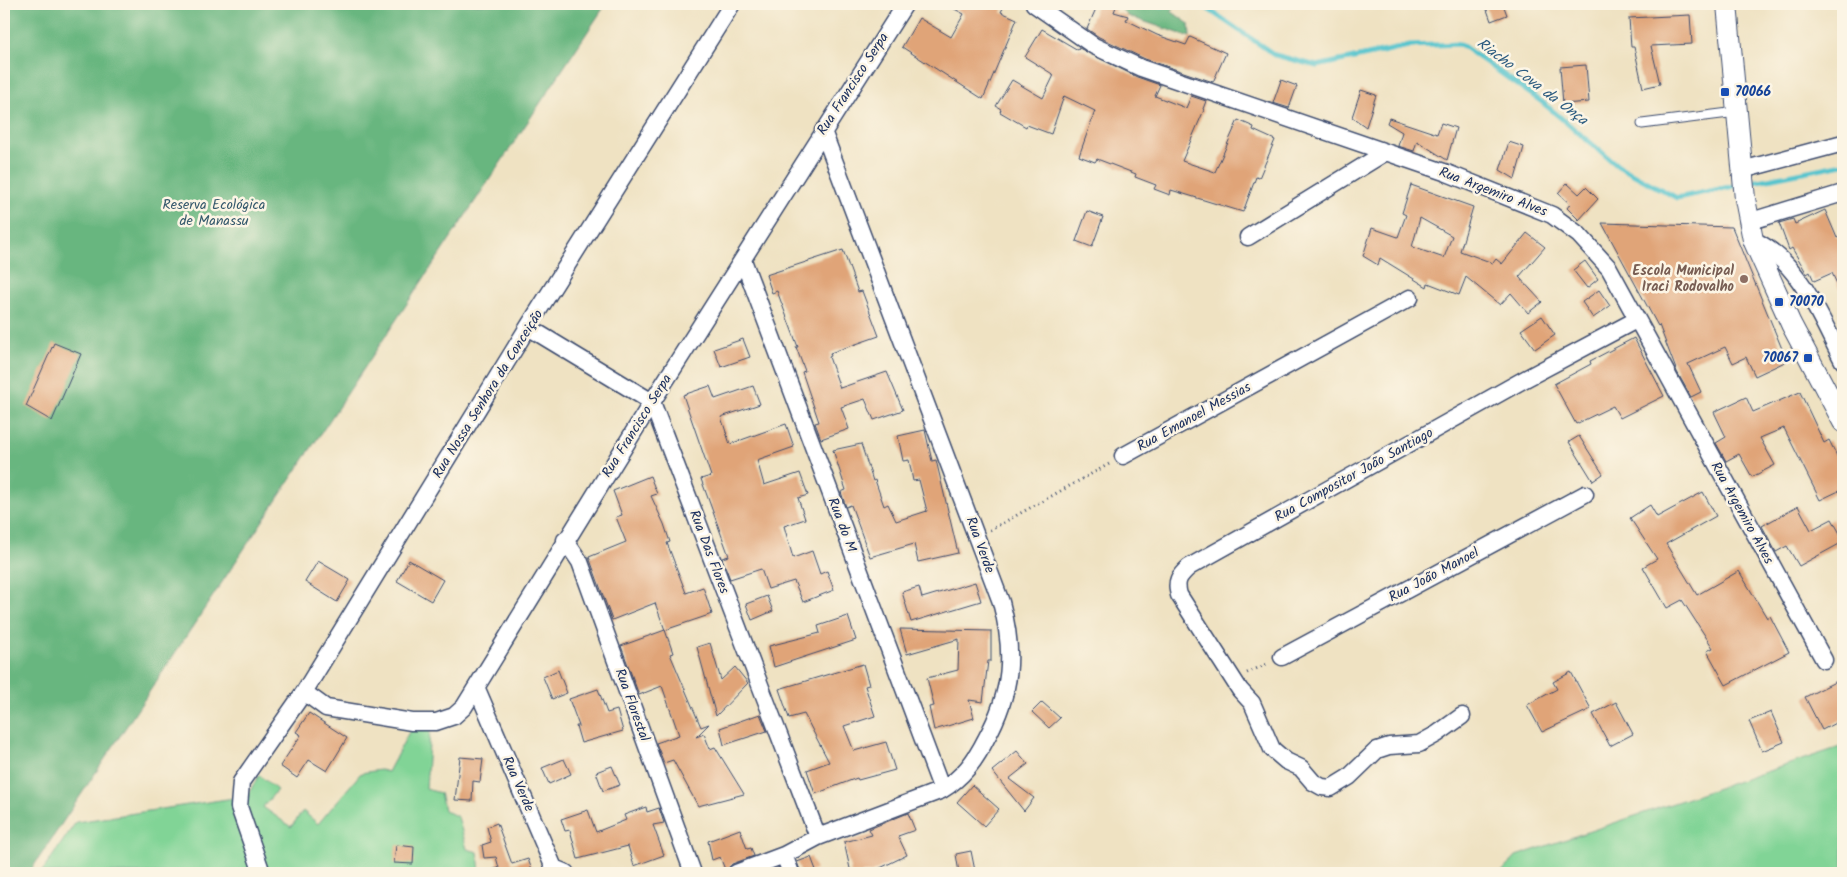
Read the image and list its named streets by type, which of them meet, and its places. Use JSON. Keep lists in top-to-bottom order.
{
  "streets": {
    "street": [
      "Rua Francisco Serpa",
      "Rua Argemiro Alves",
      "Rua Nossa Senhora da Conceição",
      "Rua Emanoel Messias",
      "Rua Compositor João Santiago",
      "Rua do M",
      "Rua Verde",
      "Rua Das Flores",
      "Rua João Manoel",
      "Rua Florestal"
    ]
  },
  "crossings": [
    ["Rua Francisco Serpa", "Rua Nossa Senhora da Conceição"],
    ["Rua Francisco Serpa", "Rua do M"],
    ["Rua Francisco Serpa", "Rua Verde"],
    ["Rua Francisco Serpa", "Rua Das Flores"],
    ["Rua Francisco Serpa", "Rua Florestal"],
    ["Rua Argemiro Alves", "Rua Compositor João Santiago"],
    ["Rua Emanoel Messias", "Rua Verde"],
    ["Rua do M", "Rua Verde"],
    ["Rua Verde", "Rua Das Flores"]
  ],
  "water": ["Riacho Cova da Onça"],
  "parks": ["Reserva Ecológica de Manassu"],
  "places": {
    "transit": ["70066", "70070", "70067"],
    "other": ["Escola Municipal Iraci Rodovalho"]
  }
}
